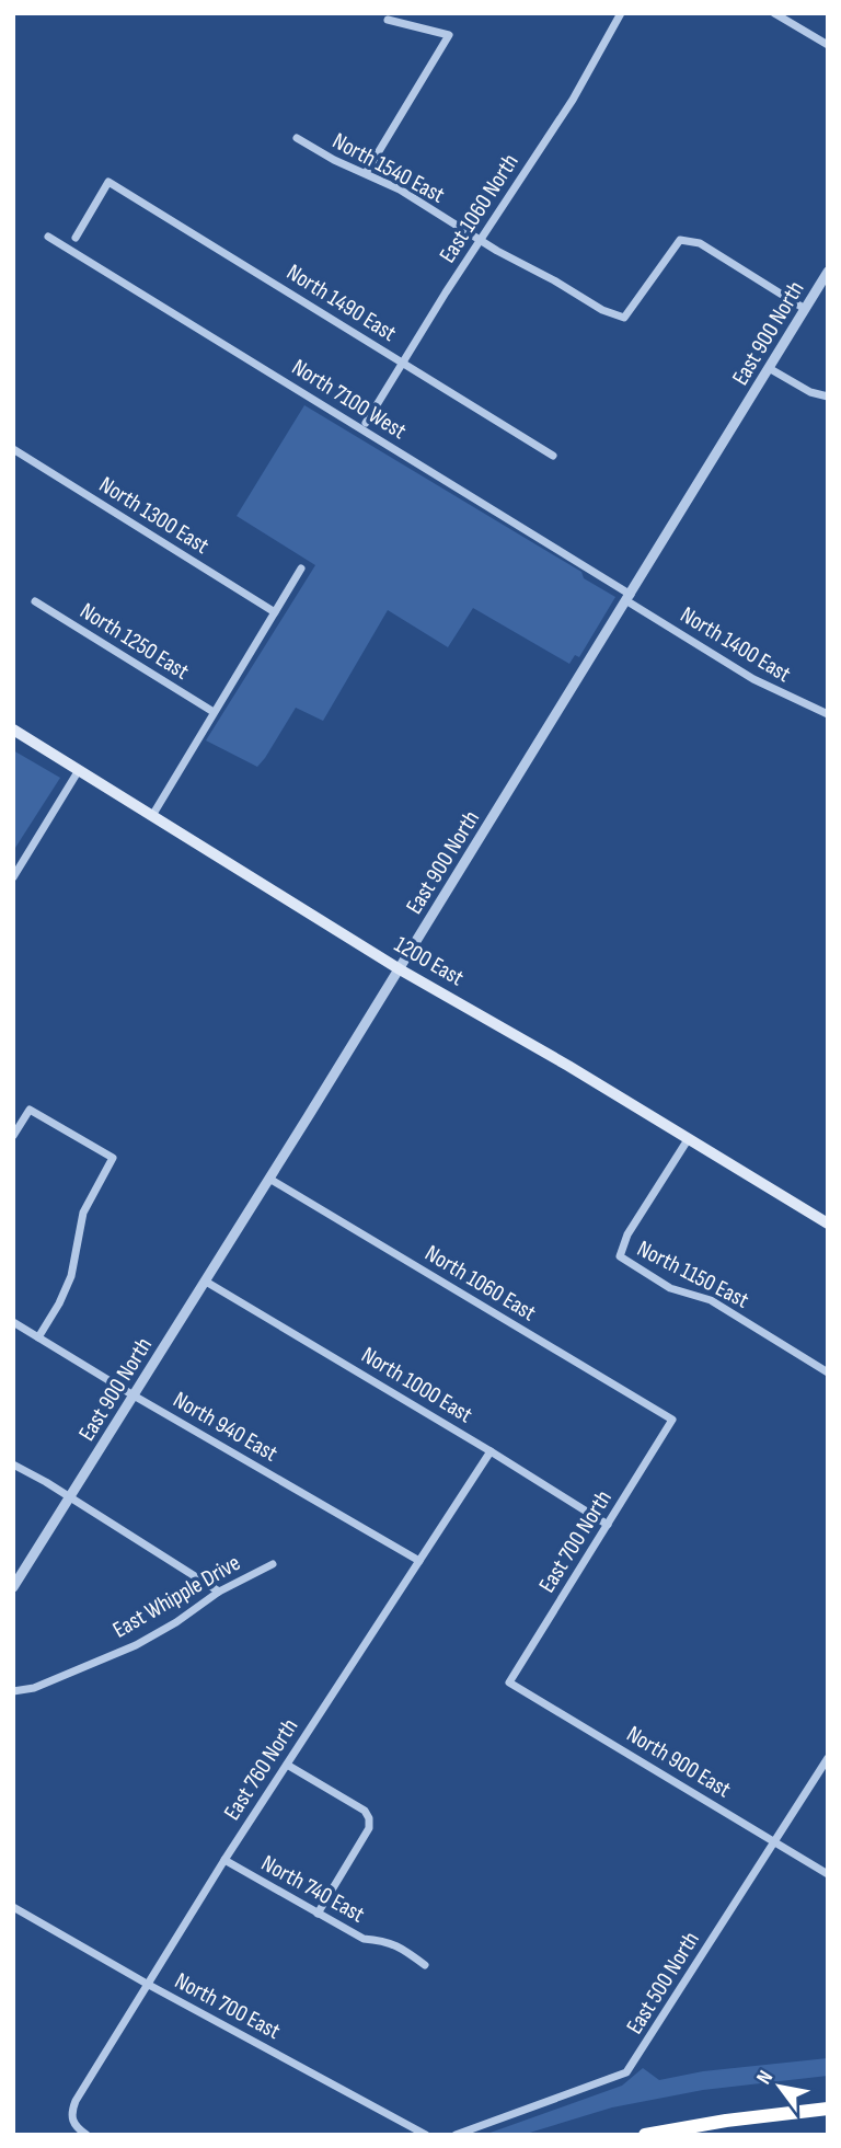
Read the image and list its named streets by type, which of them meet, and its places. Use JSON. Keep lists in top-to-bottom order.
{
  "streets": {
    "main road": ["1200 East"],
    "street": [
      "North 1540 East",
      "East 1060 North",
      "North 1490 East",
      "East 900 North",
      "North 7100 West",
      "North 1300 East",
      "North 1250 East",
      "North 1400 East",
      "North 1150 East",
      "North 1060 East",
      "North 1000 East",
      "North 940 East",
      "East 700 North",
      "East Whipple Drive",
      "North 900 East",
      "East 760 North",
      "North 740 East",
      "East 500 North",
      "North 700 East"
    ]
  },
  "crossings": [
    ["North 1540 East", "East 1060 North"],
    ["North 1540 East", "East 900 North"],
    ["East 1060 North", "North 1490 East"],
    ["East 900 North", "North 7100 West"],
    ["East 900 North", "North 1400 East"],
    ["East 900 North", "1200 East"],
    ["East 900 North", "North 1060 East"],
    ["East 900 North", "North 1000 East"],
    ["East 900 North", "North 940 East"],
    ["North 7100 West", "North 1400 East"],
    ["1200 East", "North 1150 East"],
    ["North 1060 East", "East 700 North"],
    ["North 1000 East", "East 700 North"],
    ["North 1000 East", "East 760 North"],
    ["North 940 East", "East 760 North"],
    ["East 700 North", "North 900 East"],
    ["North 900 East", "East 500 North"],
    ["East 760 North", "North 740 East"],
    ["East 760 North", "North 700 East"]
  ],
  "north": "top left"
}
